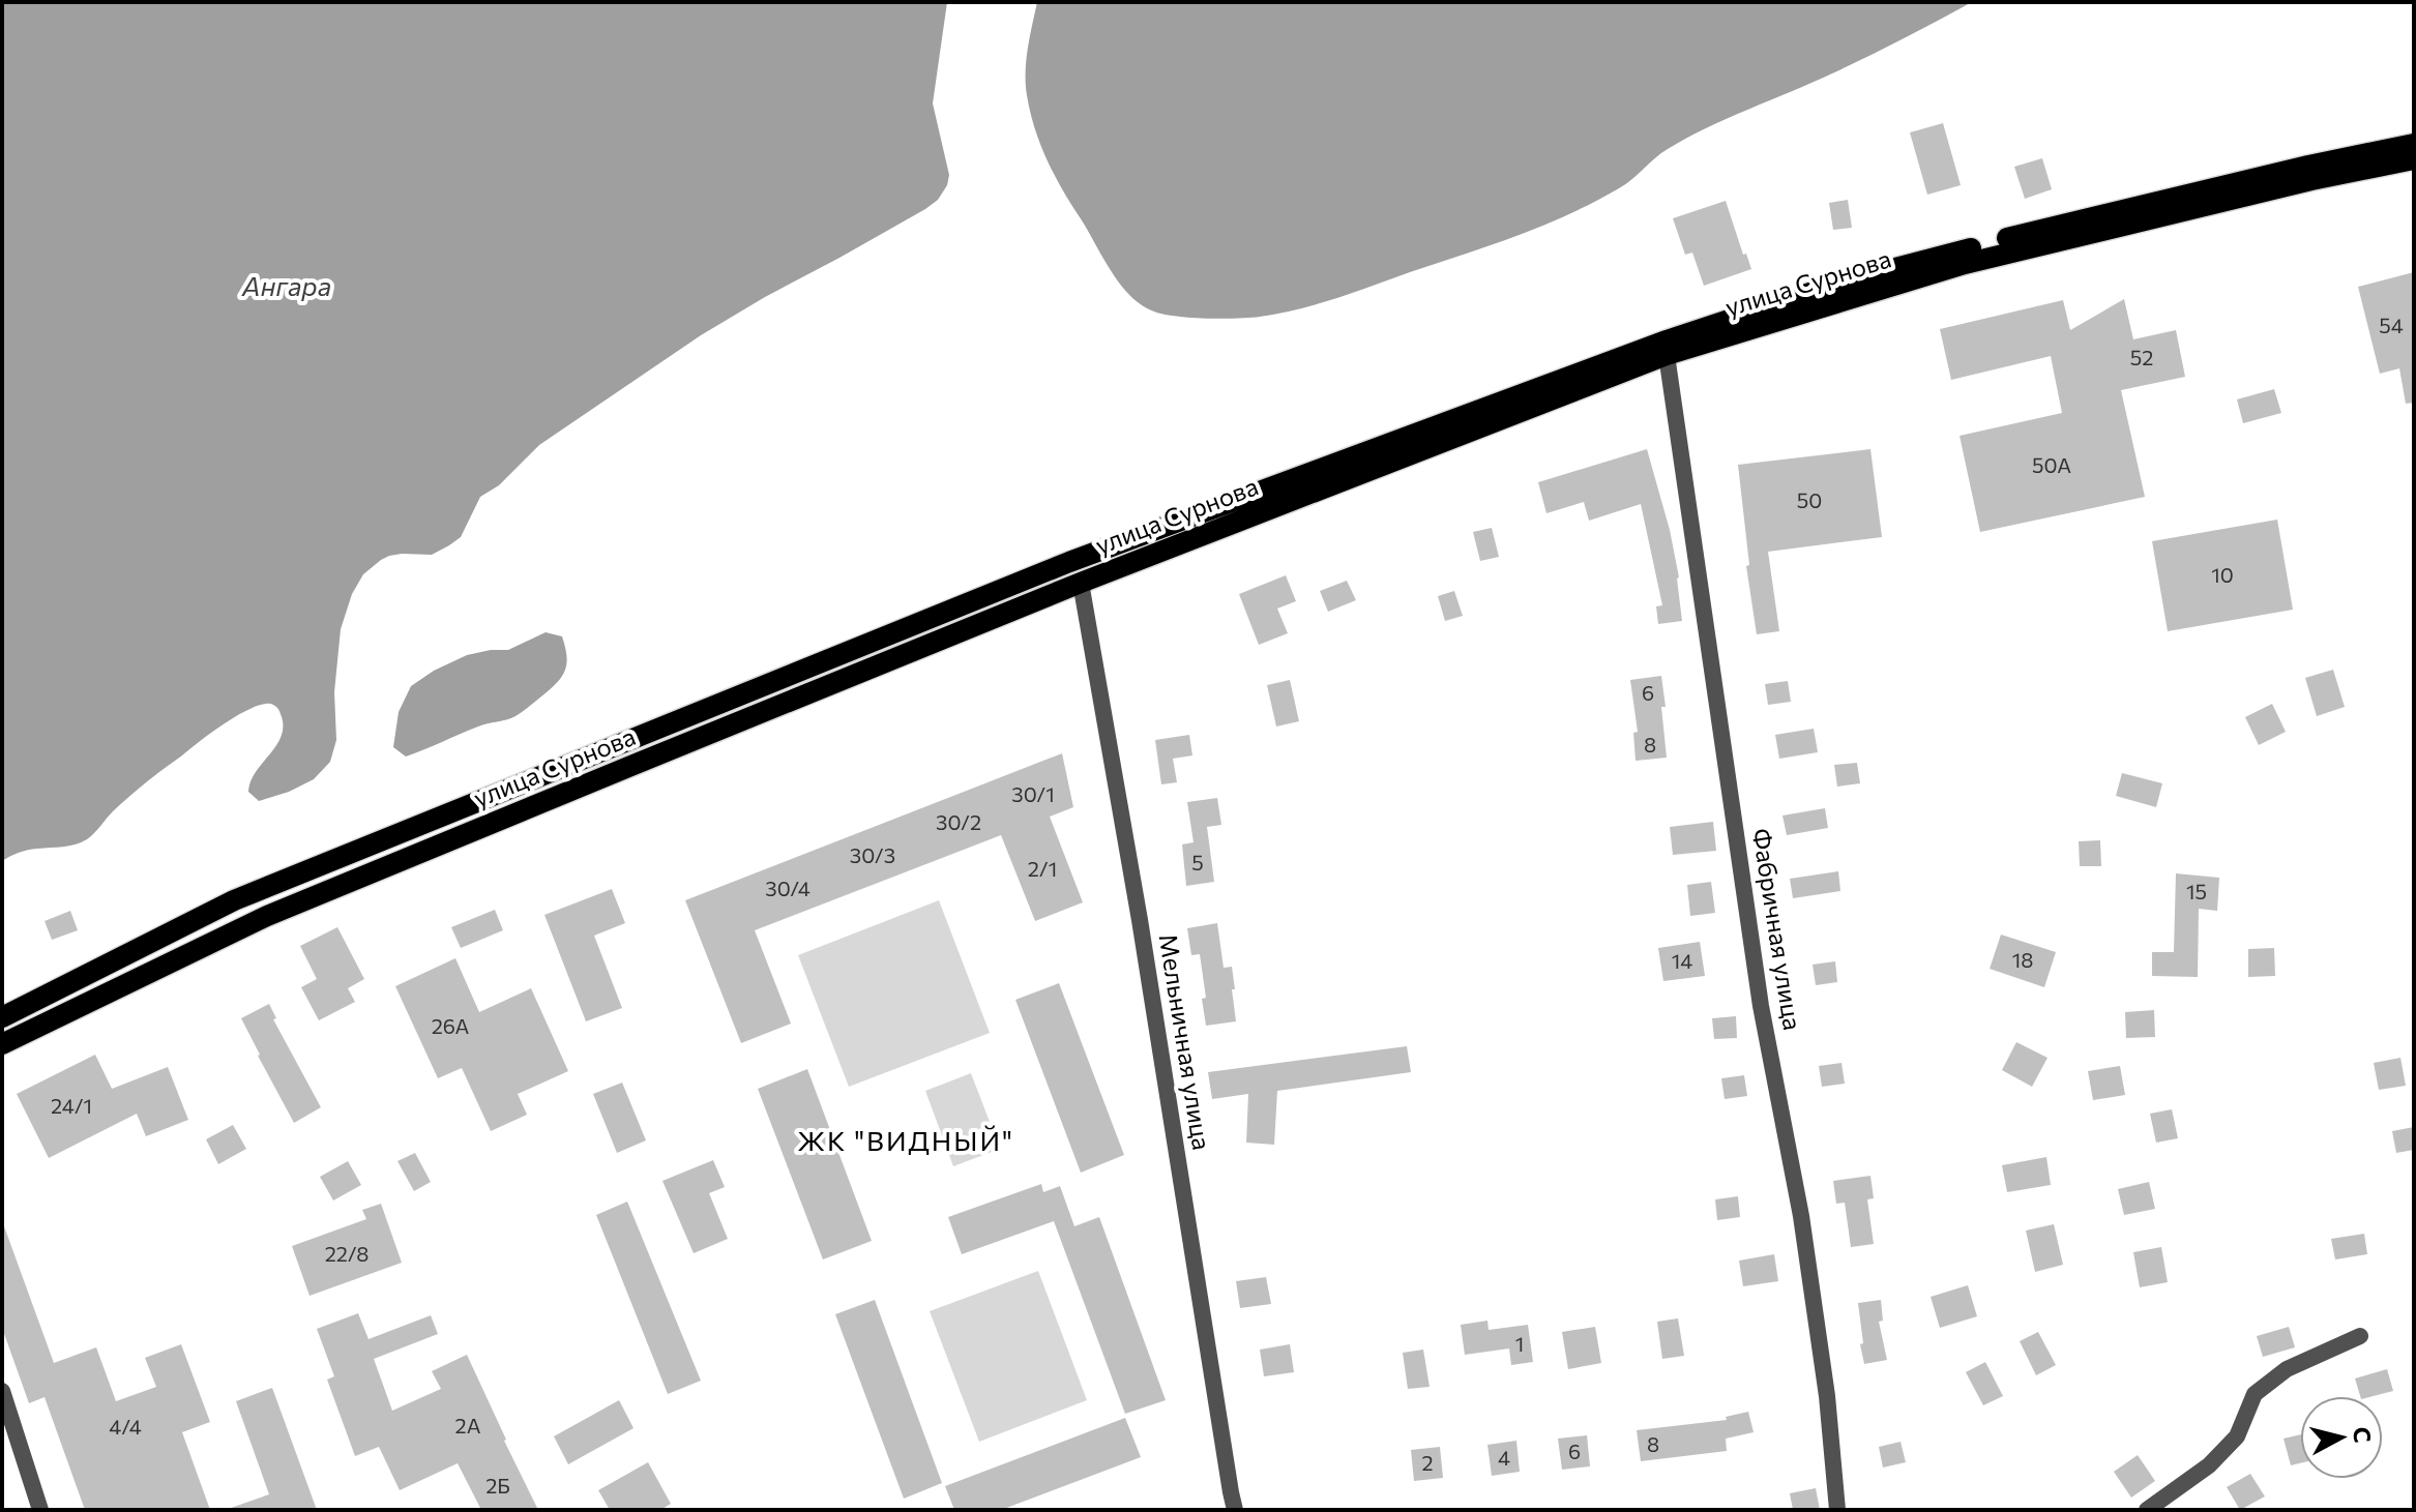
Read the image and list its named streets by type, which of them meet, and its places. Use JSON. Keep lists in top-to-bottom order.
{
  "streets": {
    "main road": ["улица Сурнова"],
    "street": ["Фабричная улица", "Мельничная улица"]
  },
  "crossings": [
    ["улица Сурнова", "Фабричная улица"],
    ["улица Сурнова", "Мельничная улица"]
  ],
  "districts": ["ЖК \"ВИДНЫЙ\""],
  "water": ["Ангара"],
  "house_numbers": [
    "54",
    "52",
    "50А",
    "50",
    "10",
    "6",
    "8",
    "30/1",
    "30/2",
    "30/3",
    "5",
    "2/1",
    "30/4",
    "15",
    "18",
    "14",
    "26А",
    "24/1",
    "22/8",
    "1",
    "2А",
    "4/4",
    "8",
    "6",
    "4",
    "2",
    "2Б"
  ],
  "north": "right"
}
